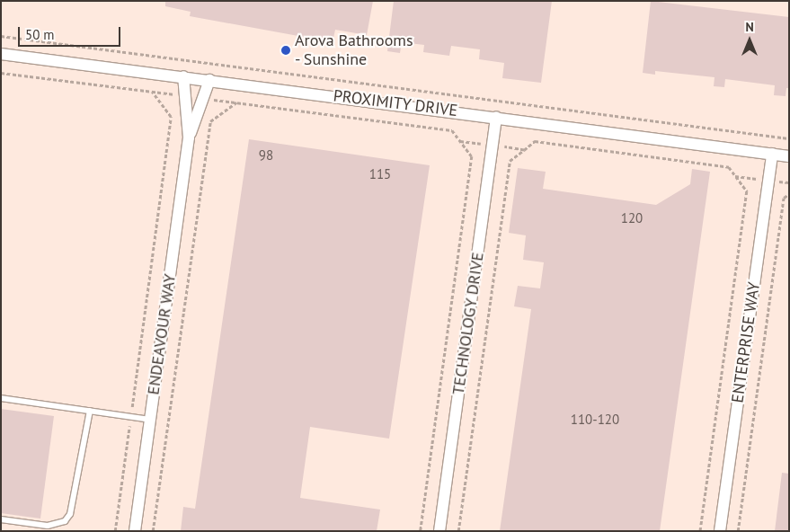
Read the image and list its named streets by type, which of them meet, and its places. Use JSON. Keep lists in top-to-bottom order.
{
  "streets": {
    "street": [
      "PROXIMITY DRIVE",
      "TECHNOLOGY DRIVE",
      "ENDEAVOUR WAY",
      "ENTERPRISE WAY"
    ]
  },
  "crossings": [
    ["PROXIMITY DRIVE", "TECHNOLOGY DRIVE"],
    ["PROXIMITY DRIVE", "ENDEAVOUR WAY"],
    ["PROXIMITY DRIVE", "ENTERPRISE WAY"]
  ],
  "places": ["Arova Bathrooms - Sunshine"],
  "house_numbers": [
    "98",
    "115",
    "120",
    "110-120"
  ],
  "scale_bar": "50 m",
  "north": "top"
}
